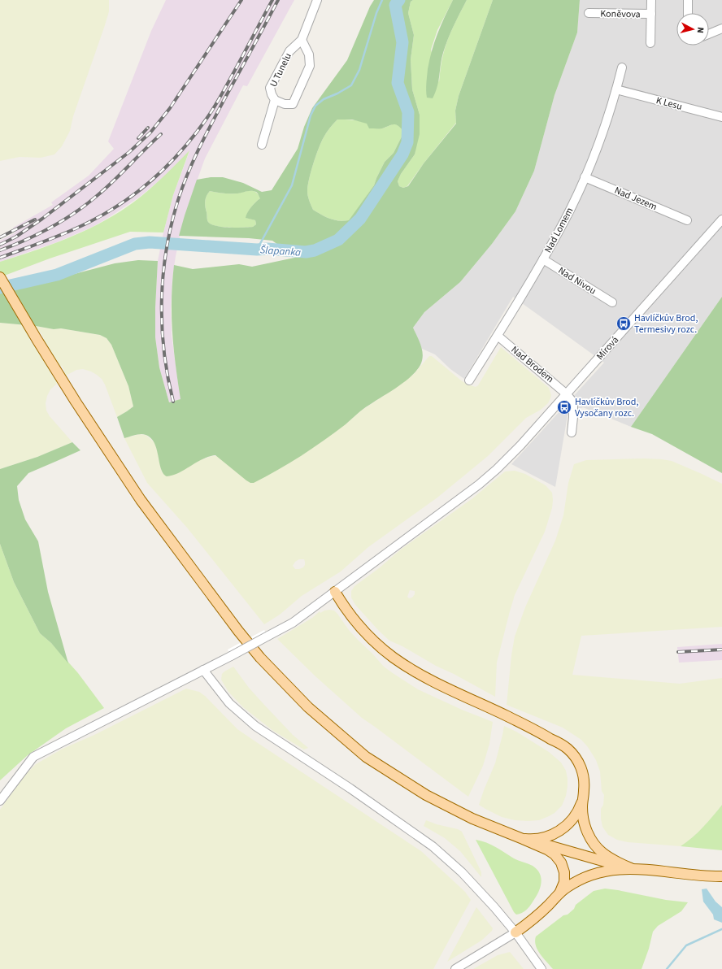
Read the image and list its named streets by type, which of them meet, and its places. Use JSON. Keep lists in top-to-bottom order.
{
  "streets": {
    "street": [
      "Koněvova",
      "U Tunelu",
      "K Lesu",
      "Nad Jezem",
      "Nad Lomem",
      "Nad Nivou",
      "Mírová",
      "Nad Brodem"
    ]
  },
  "crossings": [
    ["K Lesu", "Nad Lomem"],
    ["Nad Jezem", "Nad Lomem"],
    ["Nad Lomem", "Nad Nivou"],
    ["Nad Lomem", "Nad Brodem"],
    ["Mírová", "Nad Brodem"]
  ],
  "water": ["Šlapanka"],
  "places": {
    "bus stop": ["Havlíčkův Brod, Termesivy rozc.", "Havlíčkův Brod, Vysočany rozc."]
  },
  "north": "right"
}
